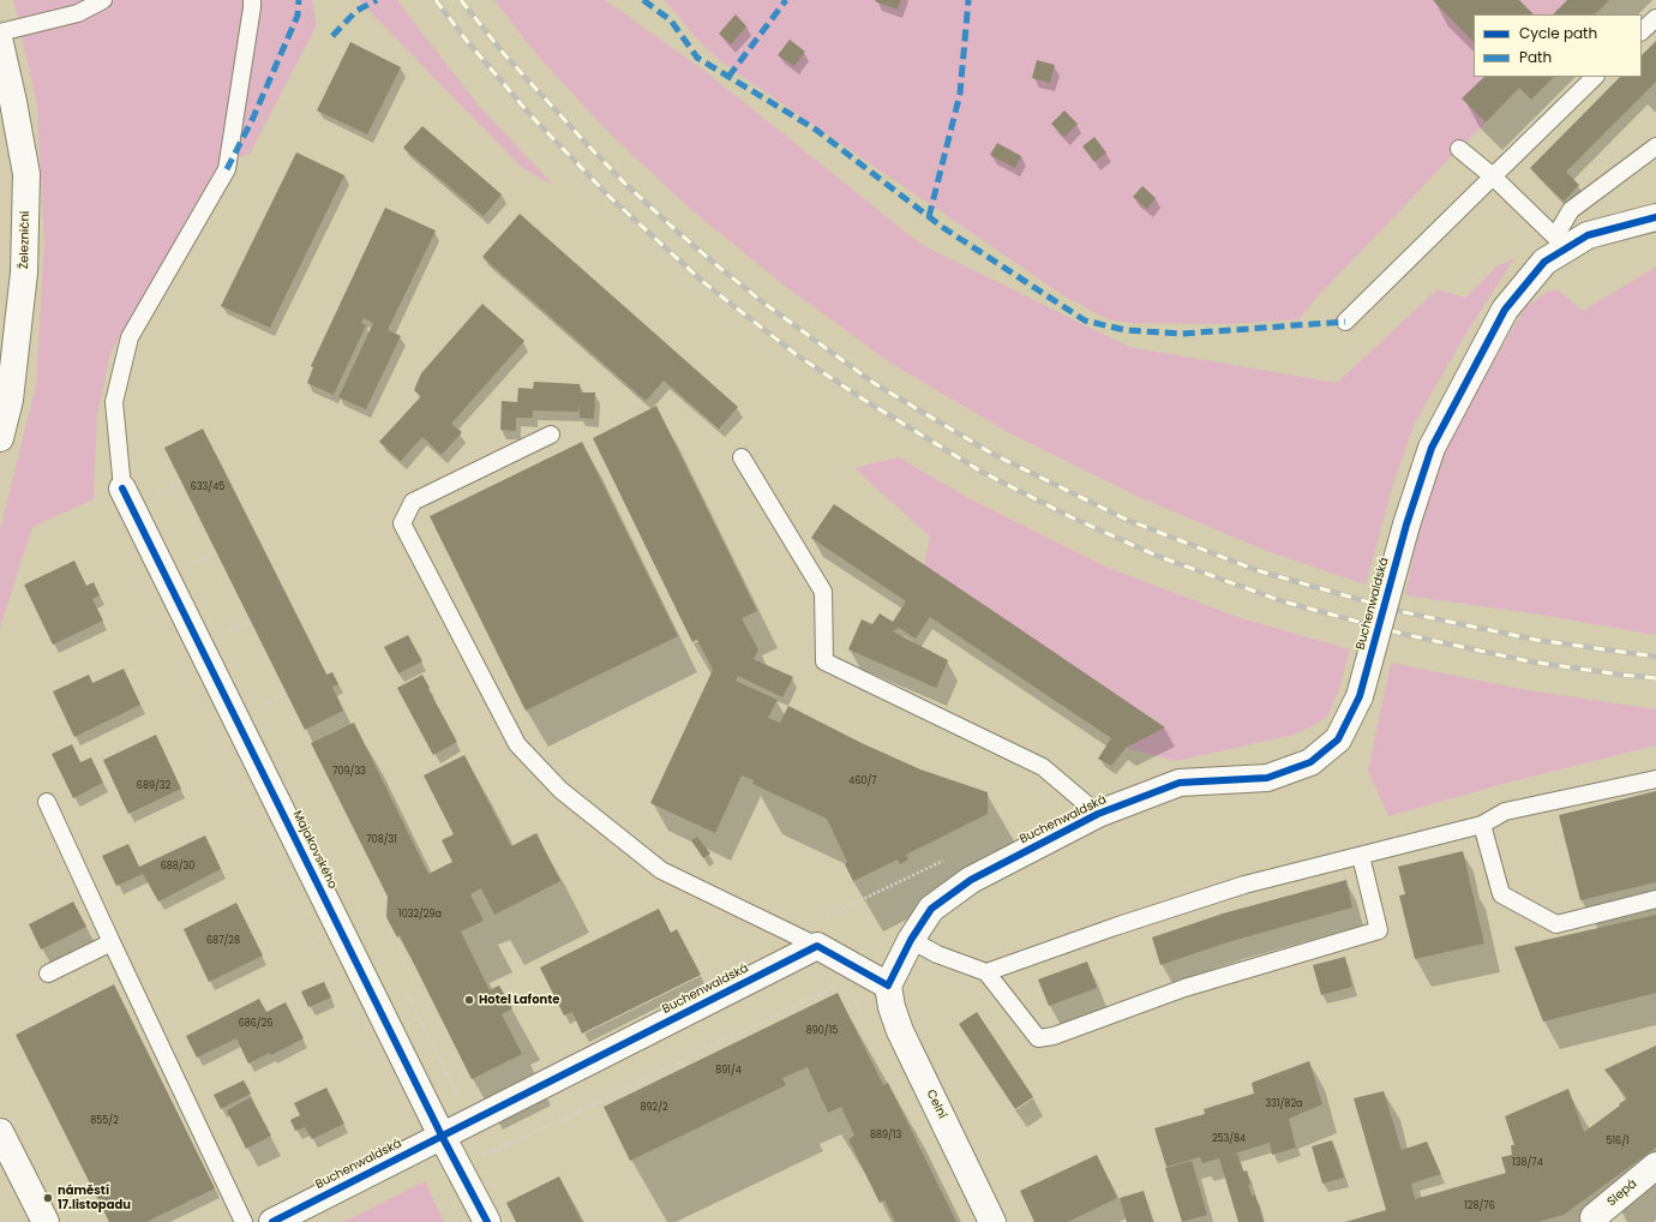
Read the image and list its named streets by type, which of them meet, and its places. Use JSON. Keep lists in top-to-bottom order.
{
  "streets": {
    "street": [
      "Železniční",
      "Buchenwaldská",
      "Majakovského",
      "Celní",
      "Slepá"
    ]
  },
  "crossings": [
    ["Buchenwaldská", "Majakovského"],
    ["Buchenwaldská", "Celní"]
  ],
  "places": ["Hotel Lafonte", "náměstí 17.listopadu"],
  "house_numbers": [
    "633/45",
    "709/33",
    "460/7",
    "689/32",
    "708/31",
    "688/30",
    "1032/29a",
    "687/28",
    "686/26",
    "890/15",
    "891/4",
    "331/82a",
    "892/2",
    "855/2",
    "889/13",
    "253/84",
    "516/1",
    "138/74",
    "128/76"
  ],
  "legend": ["Cycle path", "Path"]
}
